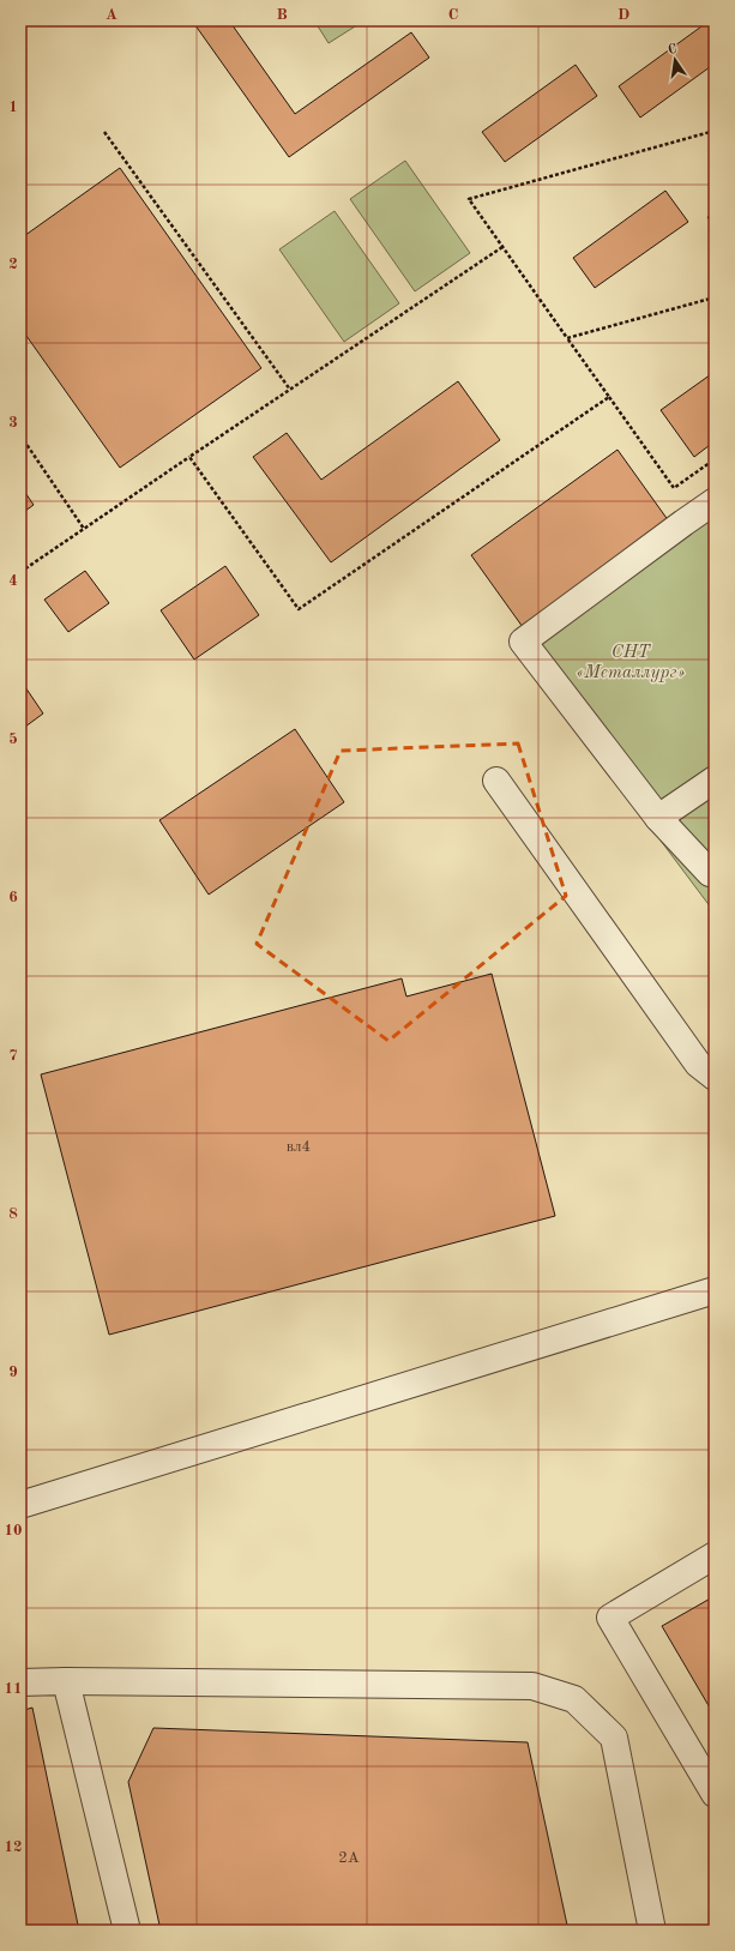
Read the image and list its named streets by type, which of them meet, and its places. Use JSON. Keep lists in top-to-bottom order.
{
  "parks": ["СНТ «Металлург»"],
  "house_numbers": ["вл4", "2А"],
  "north": "top",
  "grid": {
    "columns": [
      "A",
      "B",
      "C",
      "D"
    ],
    "rows": [
      "1",
      "2",
      "3",
      "4",
      "5",
      "6",
      "7",
      "8",
      "9",
      "10",
      "11",
      "12"
    ]
  }
}
